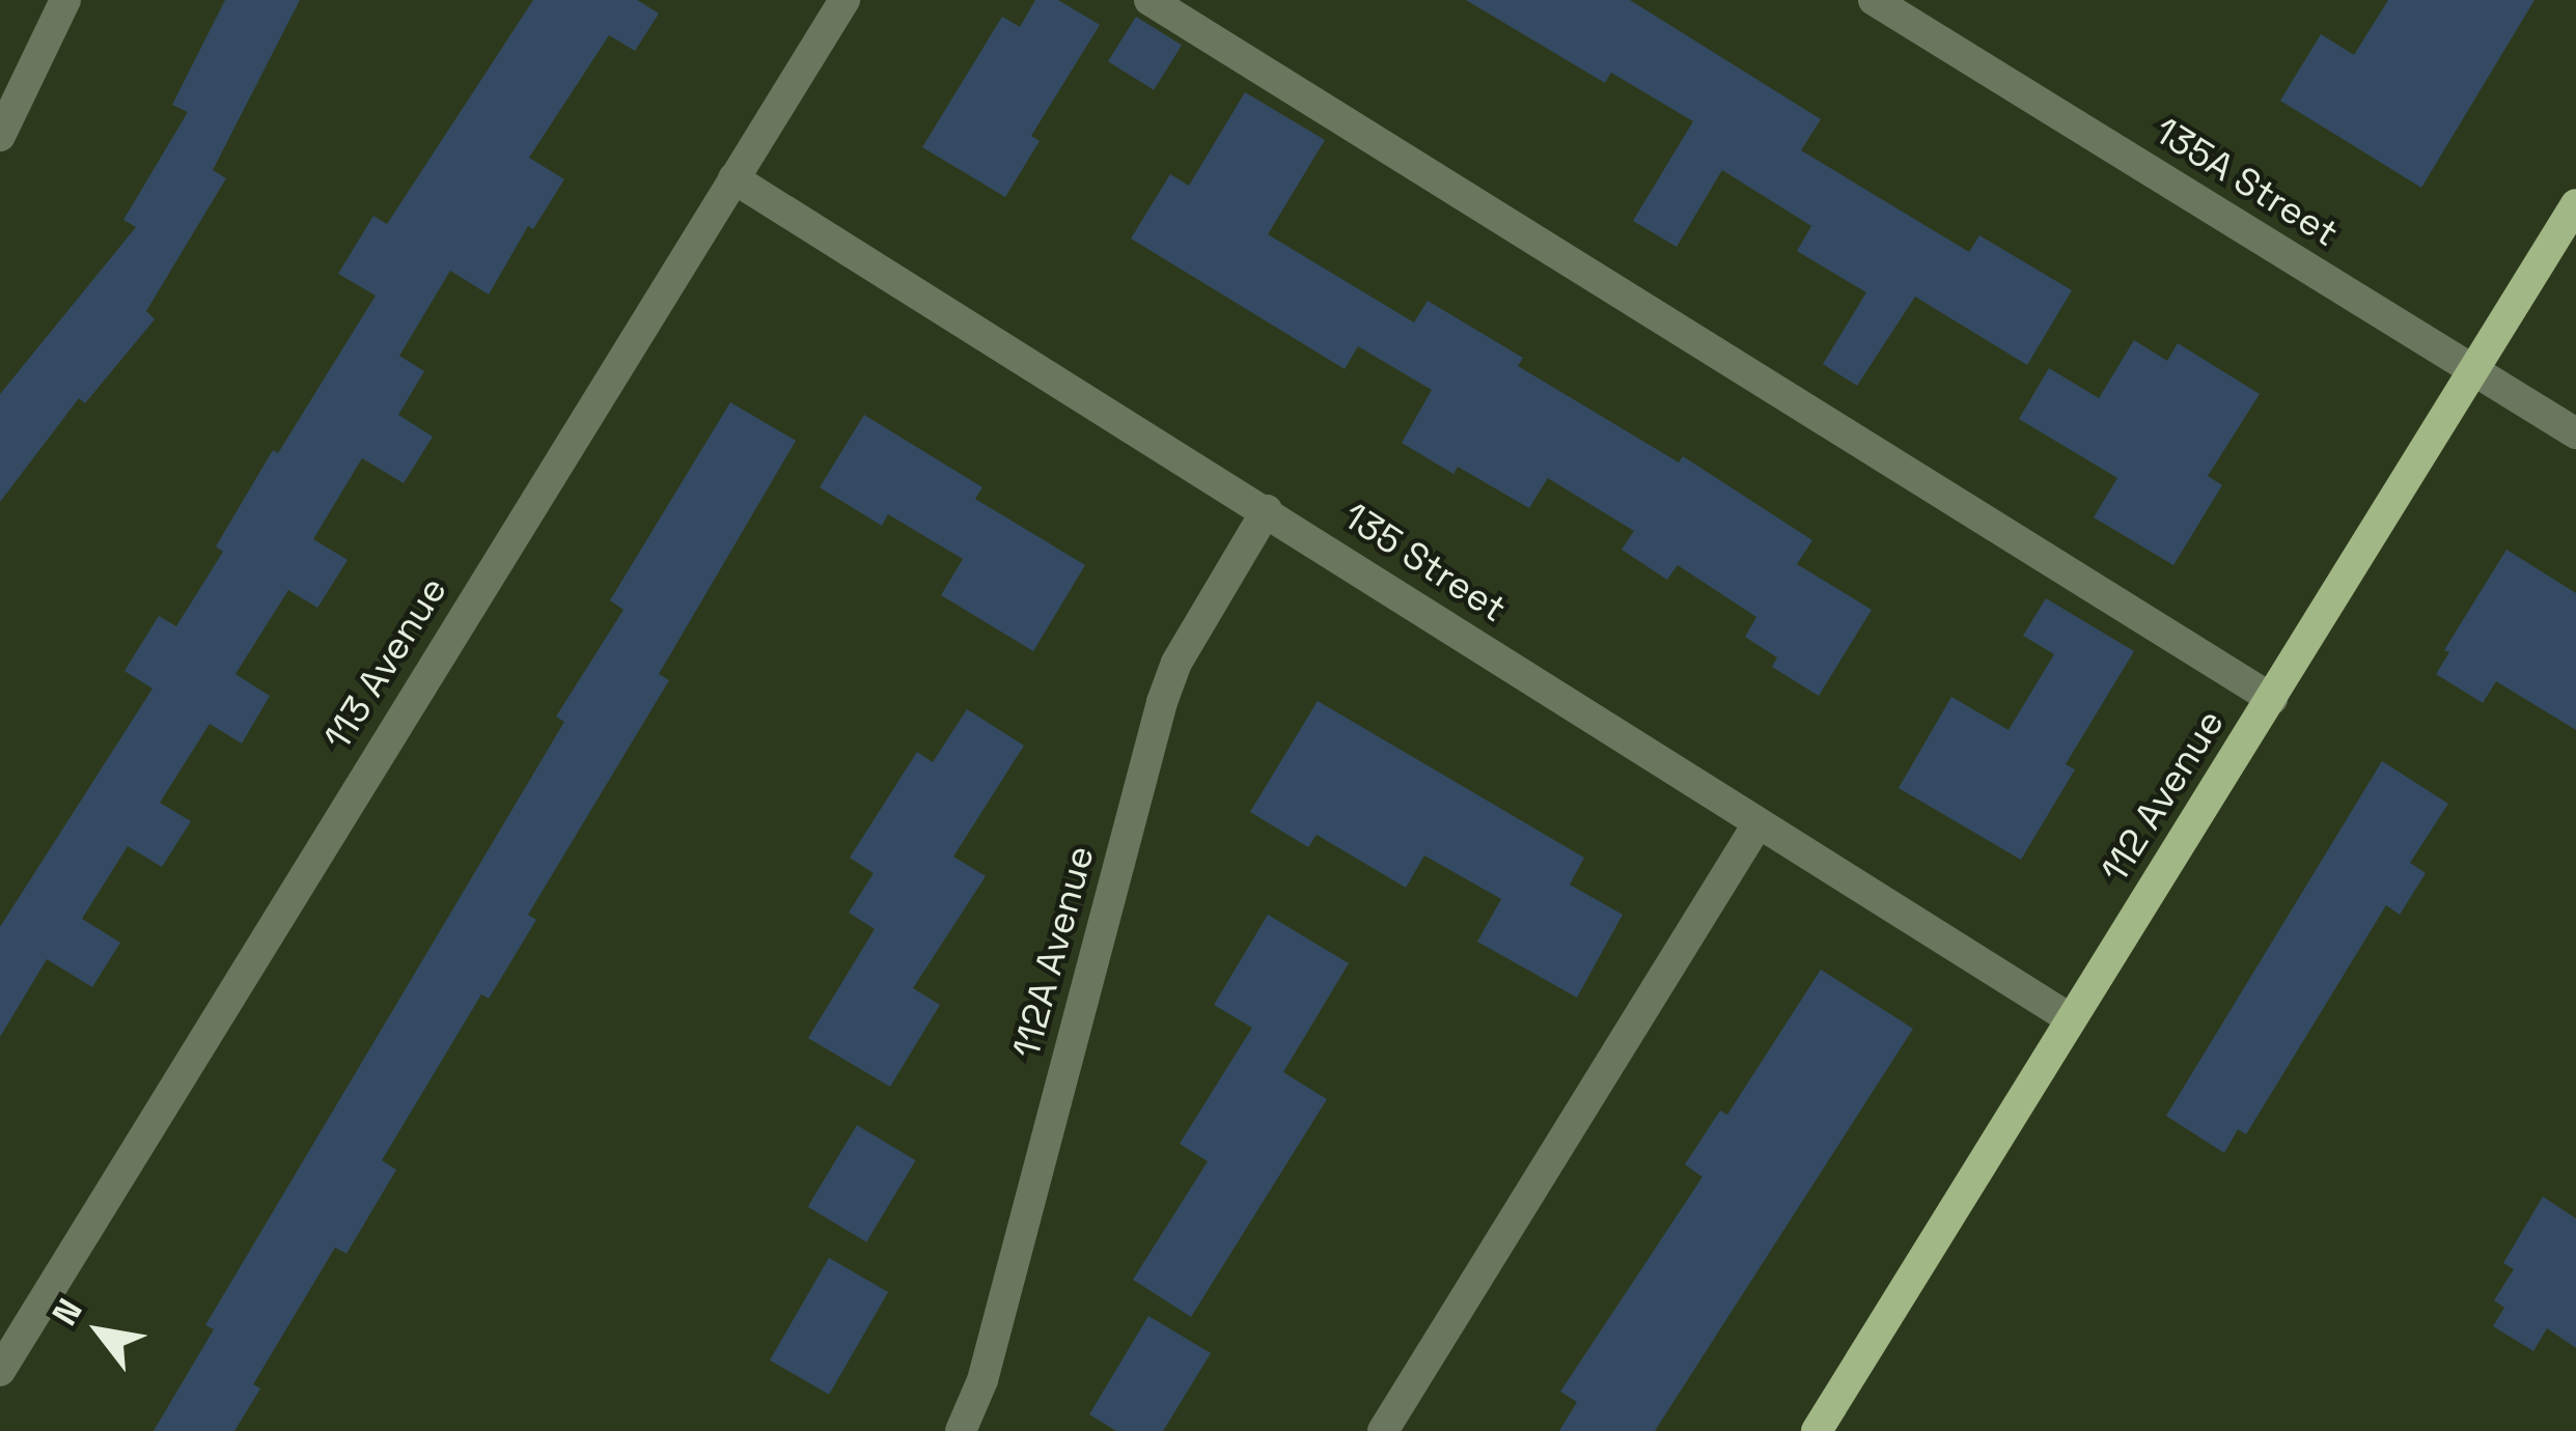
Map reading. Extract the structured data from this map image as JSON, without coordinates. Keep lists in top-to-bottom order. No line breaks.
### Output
{"streets":{"main road":["112 Avenue"],"street":["135A Street","135 Street","113 Avenue","112A Avenue"]},"crossings":[["135A Street","112 Avenue"],["135 Street","113 Avenue"],["135 Street","112 Avenue"],["135 Street","112A Avenue"]],"north":"top left"}
